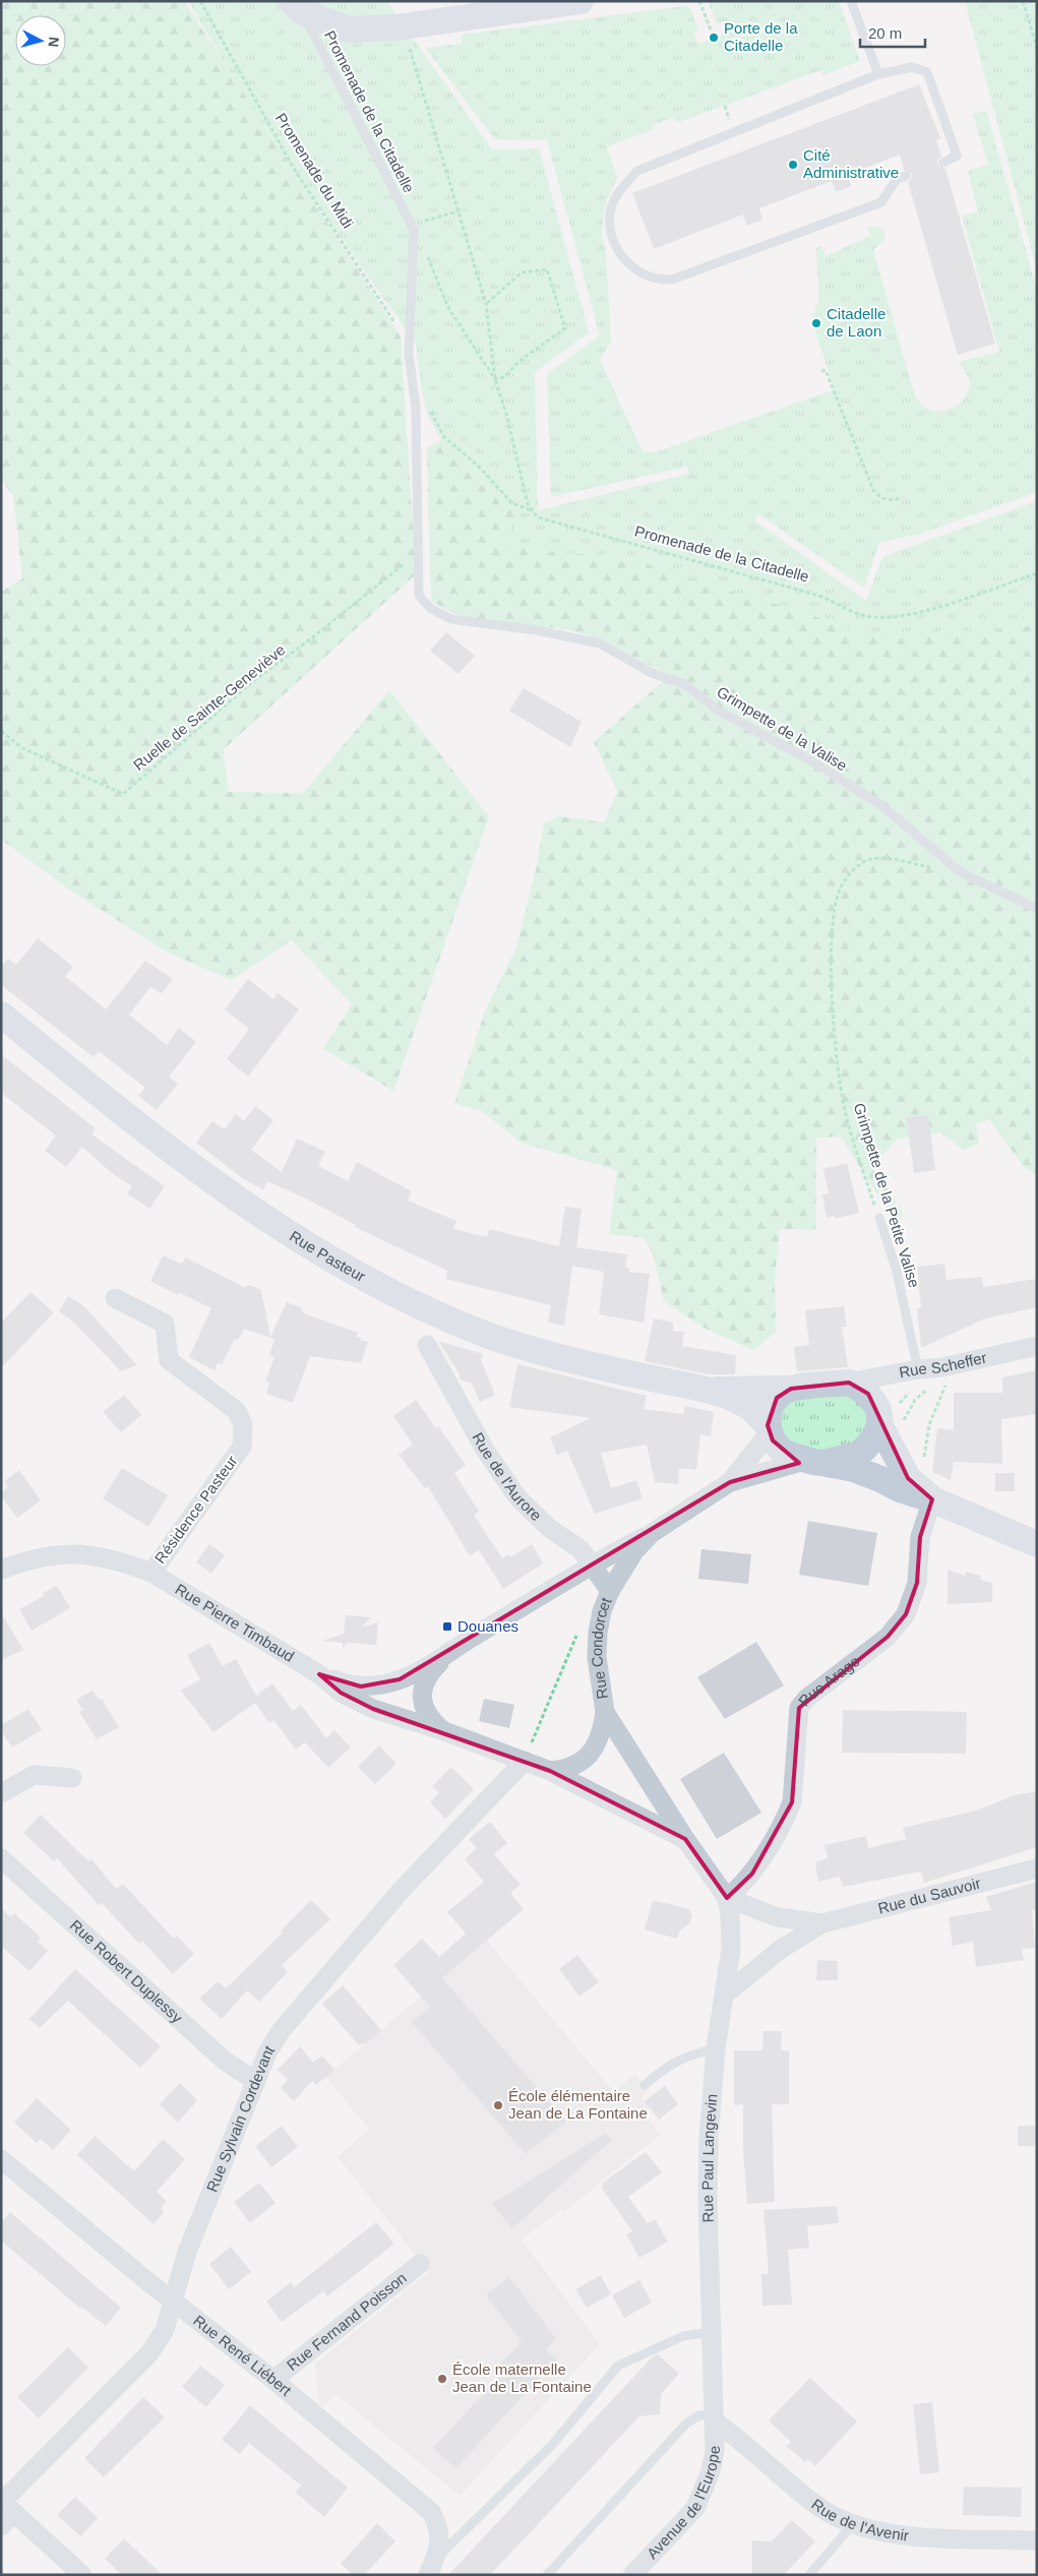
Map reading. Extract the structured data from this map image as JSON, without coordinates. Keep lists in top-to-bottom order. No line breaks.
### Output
{"streets":{"main road":["Rue Pasteur"],"street":["Rue Scheffer","Rue de l'Aurore","Résidence Pasteur","Rue Pierre Timbaud","Rue Condorcet","Rue Arago","Rue du Sauvoir","Rue Robert Duplessy","Rue Sylvain Cordevant","Rue Paul Langevin","Rue Fernand Poisson","Rue René Liébert","Avenue de l'Europe","Rue de l'Avenir"],"lane":["Promenade de la Citadelle","Grimpette de la Valise","Grimpette de la Petite Valise"],"path":["Promenade du Midi","Ruelle de Sainte-Geneviève"]},"crossings":[["Ruelle de Sainte-Geneviève","Grimpette de la Valise"],["Grimpette de la Valise","Grimpette de la Petite Valise"],["Grimpette de la Petite Valise","Rue Scheffer"],["Rue Pasteur","Rue Scheffer"],["Rue Pasteur","Rue Condorcet"],["Rue Scheffer","Rue Condorcet"],["Rue de l'Aurore","Rue Pierre Timbaud"],["Rue de l'Aurore","Rue Condorcet"],["Résidence Pasteur","Rue Pierre Timbaud"],["Rue Pierre Timbaud","Rue Condorcet"],["Rue Pierre Timbaud","Rue Sylvain Cordevant"],["Rue Condorcet","Rue Arago"],["Rue Condorcet","Rue du Sauvoir"],["Rue Condorcet","Rue Paul Langevin"],["Rue Arago","Rue du Sauvoir"],["Rue Arago","Rue Paul Langevin"],["Rue du Sauvoir","Rue Paul Langevin"],["Rue Robert Duplessy","Rue Sylvain Cordevant"],["Rue Sylvain Cordevant","Rue René Liébert"],["Rue Paul Langevin","Avenue de l'Europe"],["Rue Paul Langevin","Rue de l'Avenir"],["Rue Fernand Poisson","Rue René Liébert"],["Avenue de l'Europe","Rue de l'Avenir"]],"places":{"other":["Porte de la Citadelle","Cité Administrative","Citadelle de Laon","École élémentaire Jean de La Fontaine","École maternelle Jean de La Fontaine"],"transit":["Douanes"]},"scale_bar":"20 m","north":"right"}
